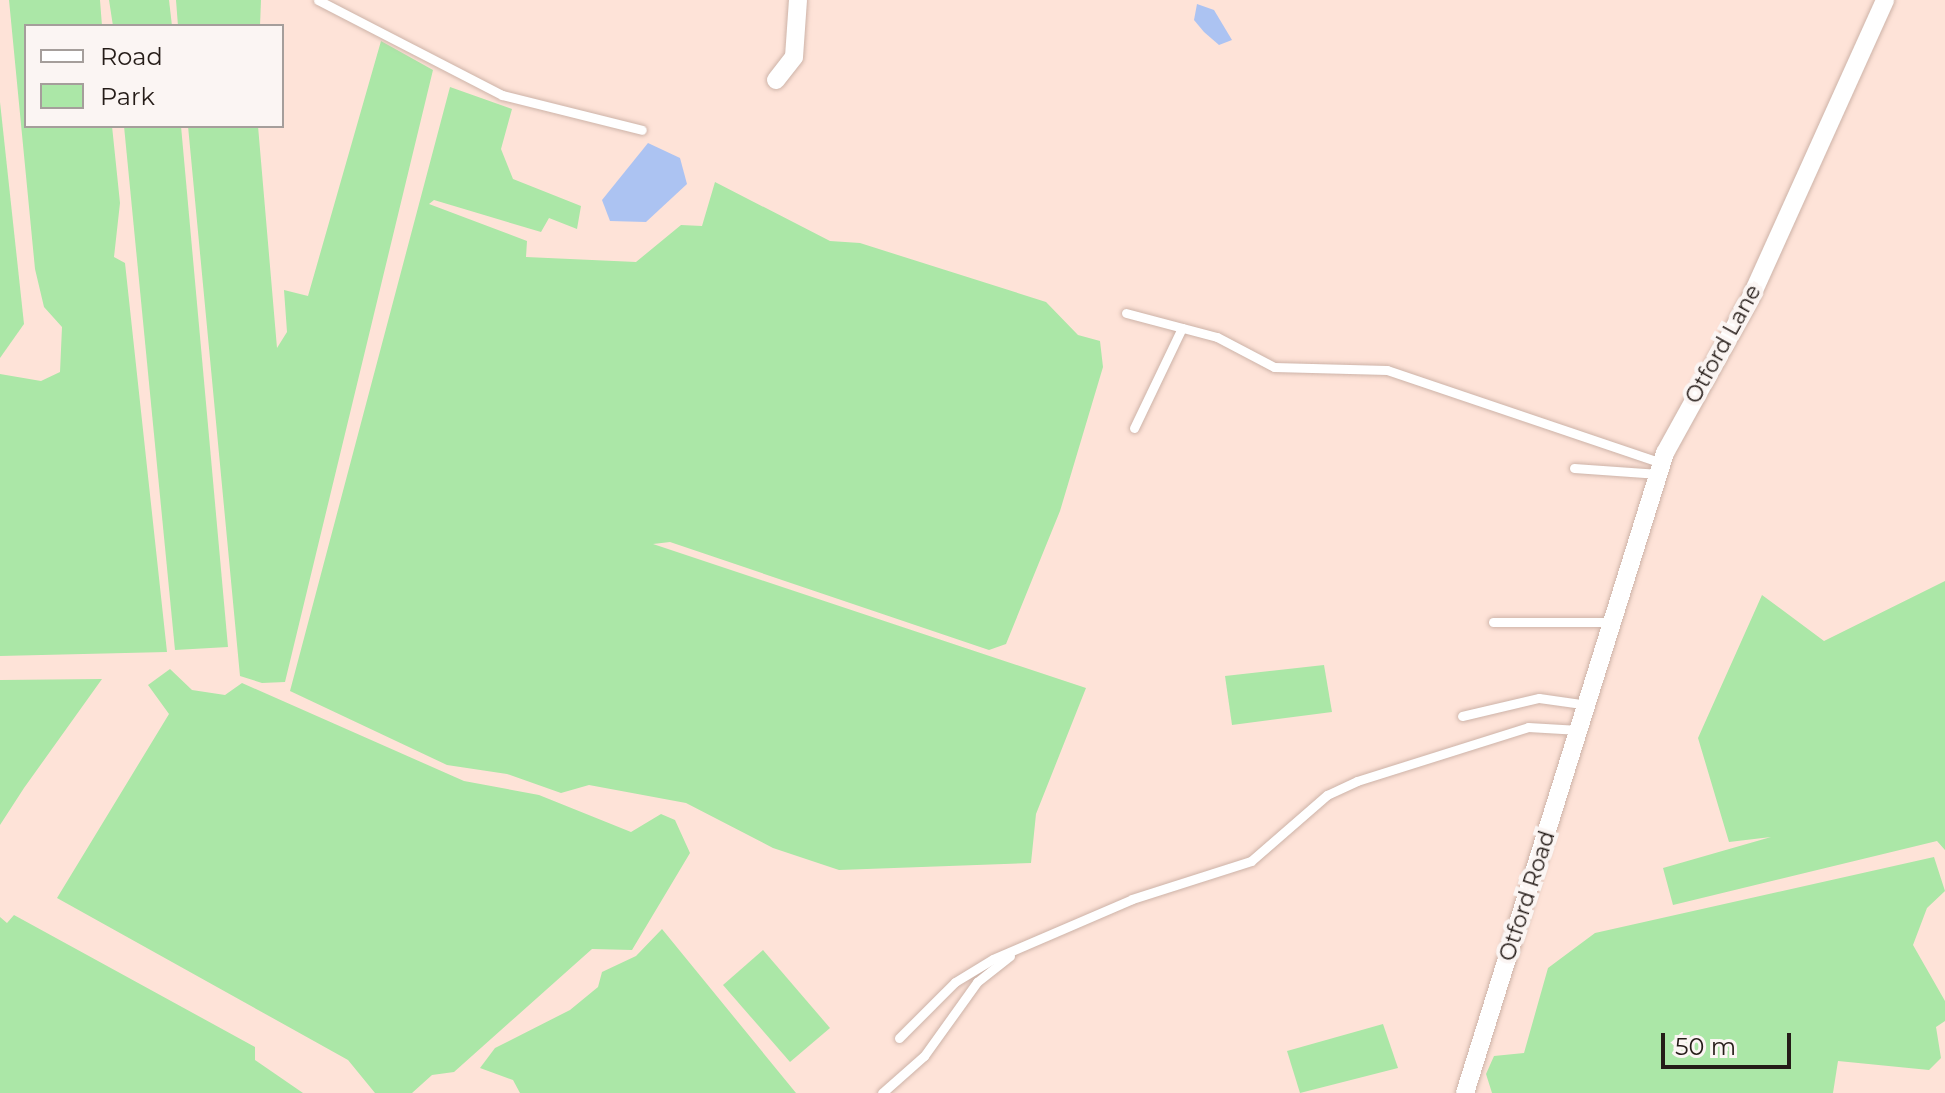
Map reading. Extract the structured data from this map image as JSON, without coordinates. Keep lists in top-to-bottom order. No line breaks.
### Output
{"streets":{"street":["Otford Lane","Otford Road"]},"crossings":[["Otford Lane","Otford Road"]],"legend":["Road","Park"],"scale_bar":"50 m"}
